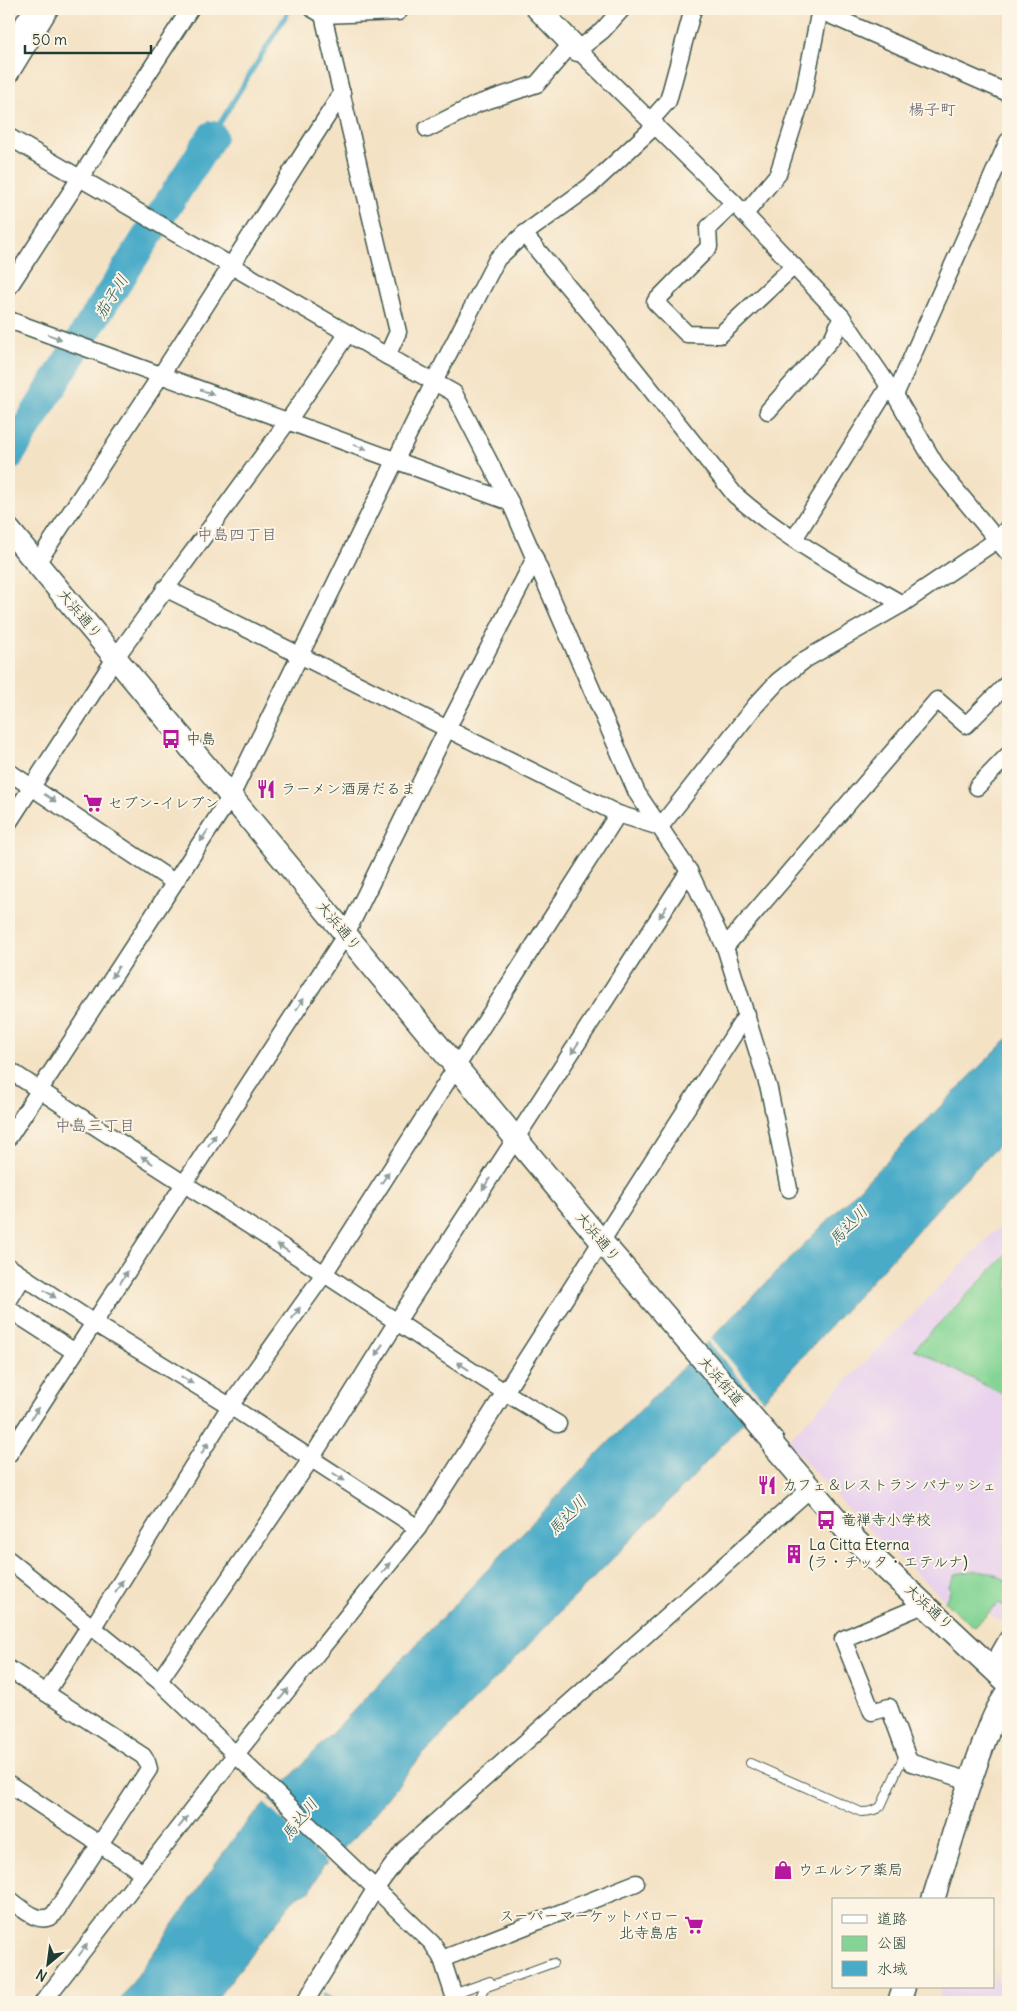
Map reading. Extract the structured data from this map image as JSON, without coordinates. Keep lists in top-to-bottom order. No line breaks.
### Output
{"streets":{"street":["大浜通り","大浜街道"]},"crossings":[["大浜通り","大浜街道"]],"districts":["楊子町","中島四丁目","中島三丁目"],"water":["茄子川","馬込川"],"places":{"bus stop":["中島","竜禅寺小学校"],"restaurant":["ラーメン酒房だるま","カフェ＆レストラン パナッシェ"],"supermarket":["セブン-イレブン","スーパーマーケットバロー 北寺島店"],"building":["La Citta Eterna (ラ・チッタ・エテルナ)"],"shop":["ウエルシア薬局"]},"legend":["道路","公園","水域"],"scale_bar":"50 m","north":"bottom left"}
